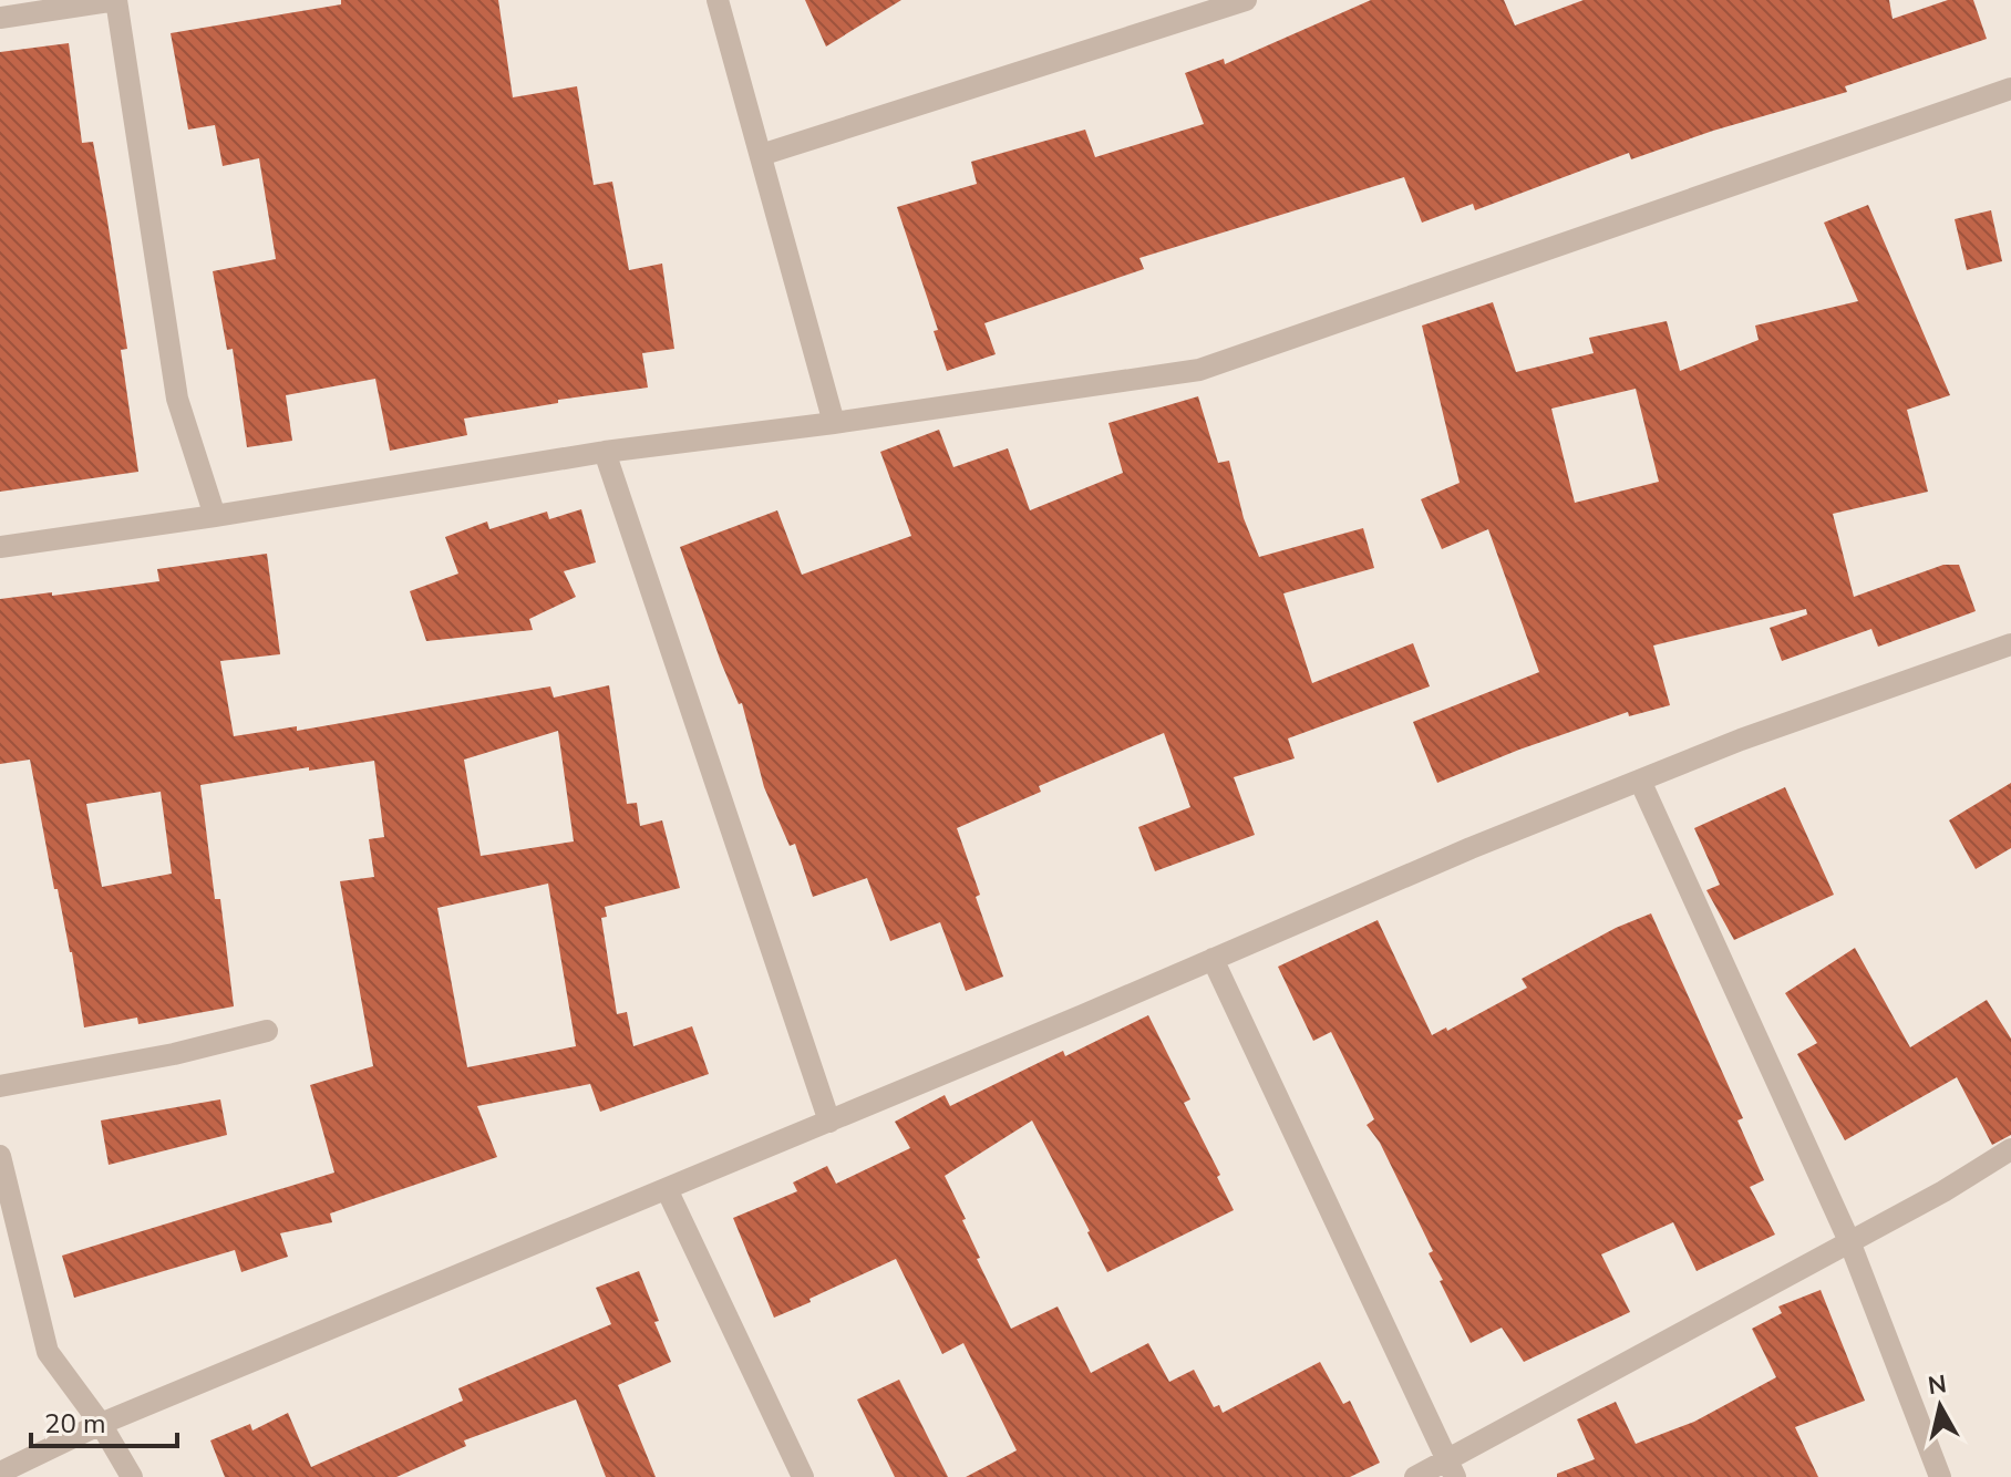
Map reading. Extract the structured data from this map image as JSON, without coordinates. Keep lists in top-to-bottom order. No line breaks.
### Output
{"scale_bar":"20 m","north":"top"}
